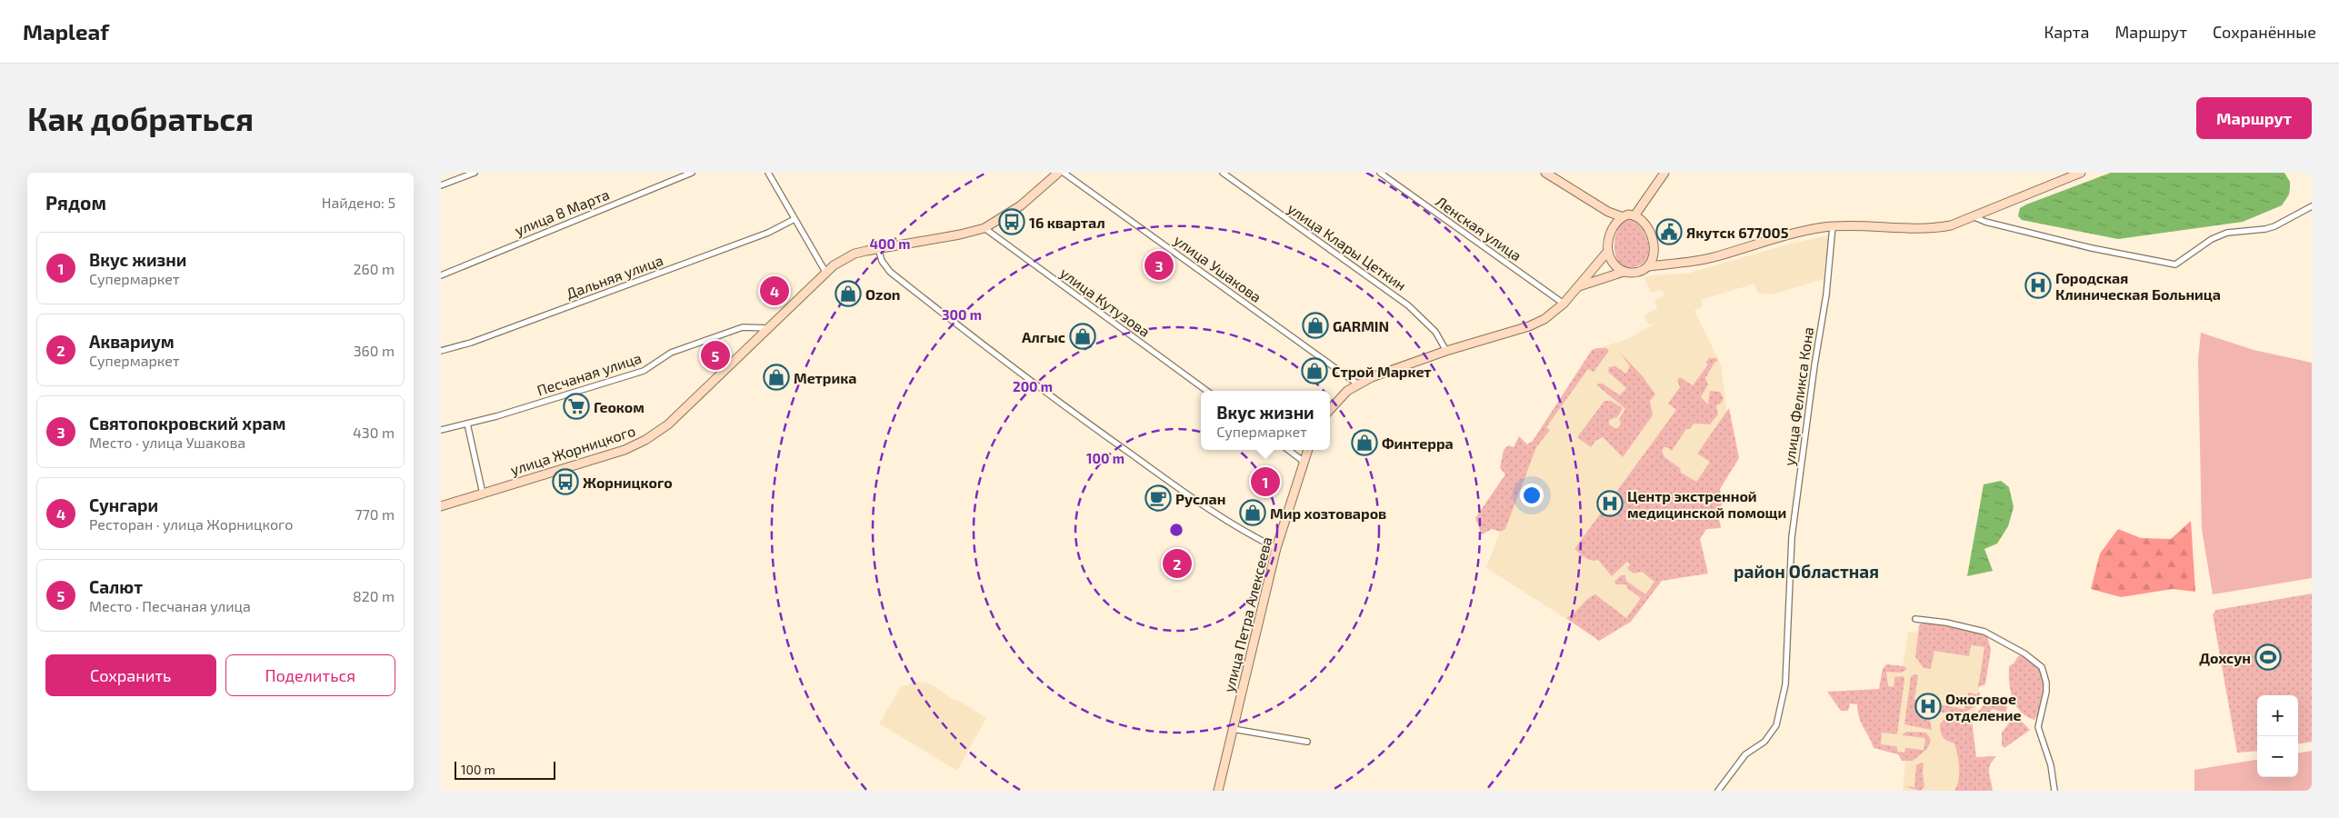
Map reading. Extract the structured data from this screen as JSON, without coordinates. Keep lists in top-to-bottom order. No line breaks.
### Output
{"streets":{"street":["улица 8 Марта","Ленская улица","улица Клары Цеткин","улица Ушакова","Дальняя улица","улица Кутузова","Песчаная улица","улица Феликса Кона","улица Жорницкого","улица Петра Алексеева"]},"crossings":[["улица Кутузова","улица Жорницкого"],["Песчаная улица","улица Жорницкого"]],"districts":["район Областная"],"places":{"bus stop":["16 квартал","Жорницкого"],"public building":["Якутск 677005"],"hospital":["Городская Клиническая Больница","Центр экстренной медицинской помощи","Ожоговое отделение"],"shop":["Ozon","GARMIN","Алгыс","Строй Маркет","Метрика","Финтерра","Мир хозтоваров"],"supermarket":["Геоком"],"cafe":["Руслан"],"sports":["Дохсун"]},"scale_bar":"100 m","page":{"header":"Mapleaf","nav":["Карта","Маршрут","Сохранённые"],"buttons":["Маршрут",["Сохранить","Поделиться"]],"title":"Как добраться","heading":["Рядом","Найдено: 5"],"list":[{"mark":"1","name":"Вкус жизни","note":"Супермаркет","value":"260 m"},{"mark":"2","name":"Аквариум","note":"Супермаркет","value":"360 m"},{"mark":"3","name":"Святопокровский храм","note":"Место · улица Ушакова","value":"430 m"},{"mark":"4","name":"Сунгари","note":"Ресторан · улица Жорницкого","value":"770 m"},{"mark":"5","name":"Салют","note":"Место · Песчаная улица","value":"820 m"}],"pins":["3","4","5","1","2"],"popup":["Вкус жизни","Супермаркет"],"map_buttons":["+","−"],"scale":"100 m"},"rings":["400 m","300 m","200 m","100 m"]}
